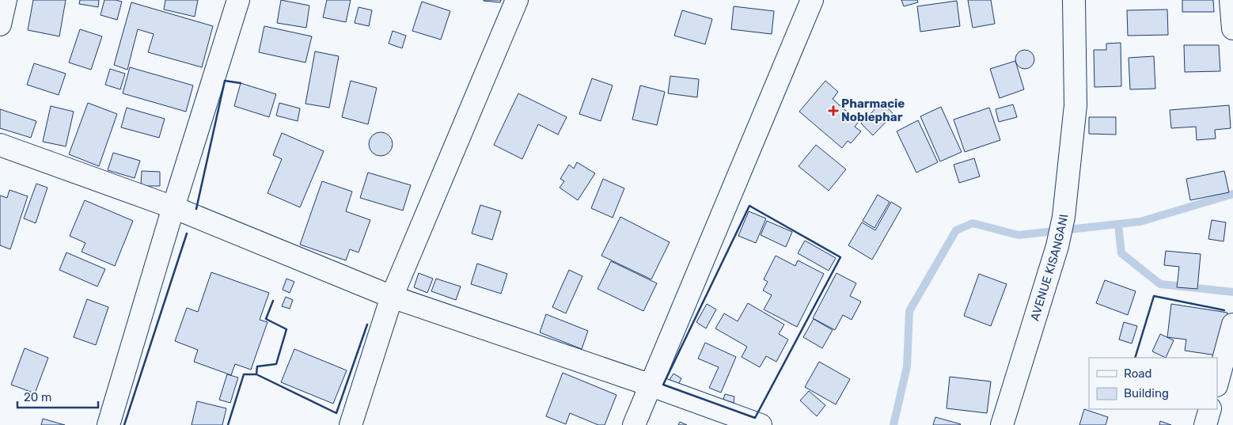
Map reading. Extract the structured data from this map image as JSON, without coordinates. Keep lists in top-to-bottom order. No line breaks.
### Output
{"streets":{"street":["AVENUE KISANGANI"]},"places":{"health":["Pharmacie Noblephar"]},"legend":["Road","Building"],"scale_bar":"20 m"}
